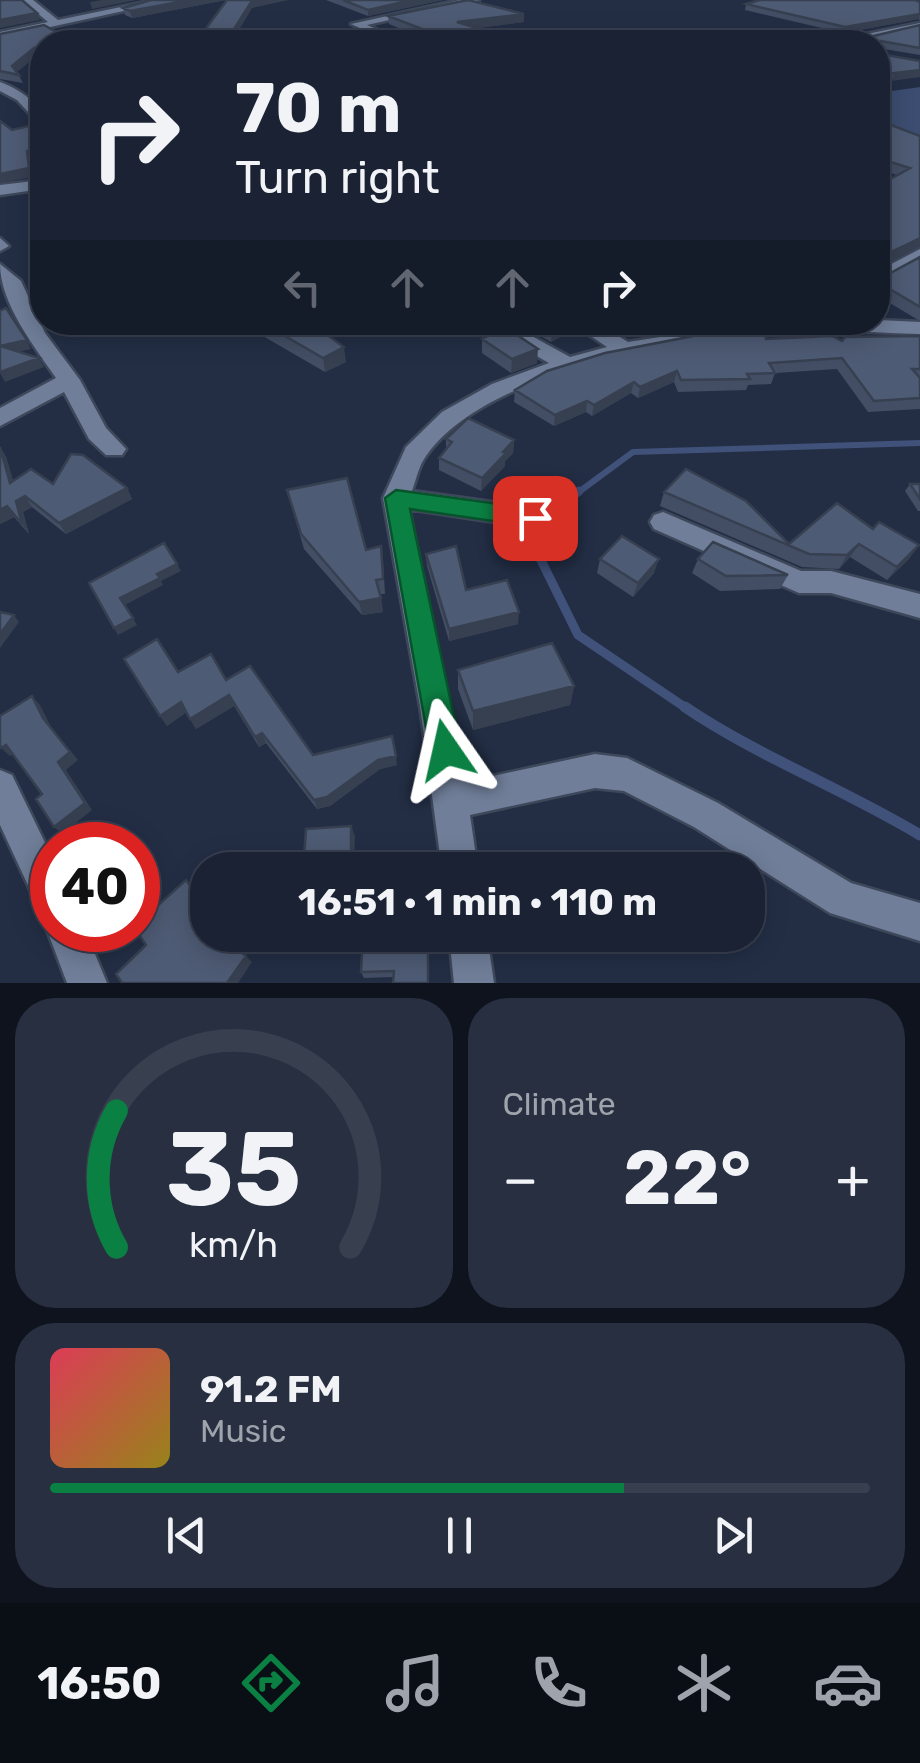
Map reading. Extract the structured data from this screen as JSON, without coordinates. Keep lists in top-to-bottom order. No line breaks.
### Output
{"page":{"turn":["70 m","Turn right"],"limit":"40","trip":"16:51 · 1 min · 110 m","tile":"Climate","heat":["−","22°","+"],"song":["91.2 FM","Music"],"tabs":"16:50","gauge":["35","km/h"]}}
